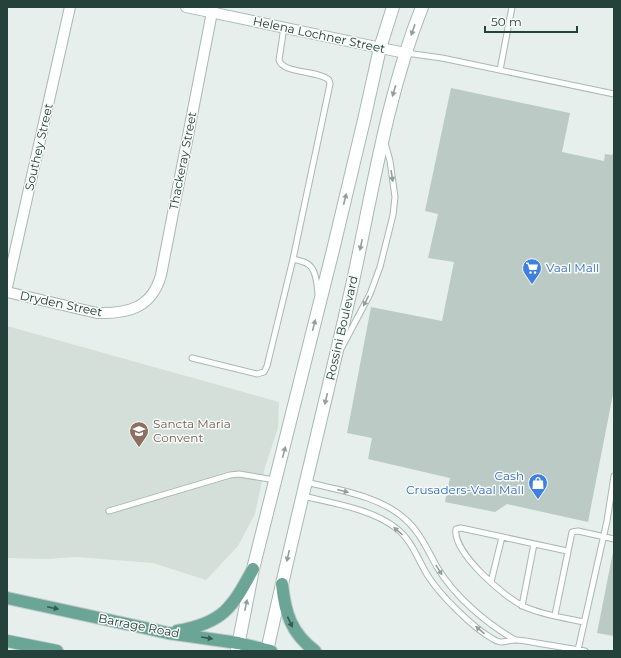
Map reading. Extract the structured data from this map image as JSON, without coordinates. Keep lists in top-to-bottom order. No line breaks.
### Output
{"streets":{"main road":["Barrage Road"],"street":["Helena Lochner Street","Southey Street","Thackeray Street","Dryden Street","Rossini Boulevard"]},"crossings":[["Helena Lochner Street","Thackeray Street"],["Helena Lochner Street","Rossini Boulevard"],["Thackeray Street","Dryden Street"],["Rossini Boulevard","Barrage Road"]],"one_way":["Barrage Road"],"places":{"supermarket":["Vaal Mall"],"school or university":["Sancta Maria Convent"],"shop":["Cash Crusaders-Vaal Mall"]},"scale_bar":"50 m"}
